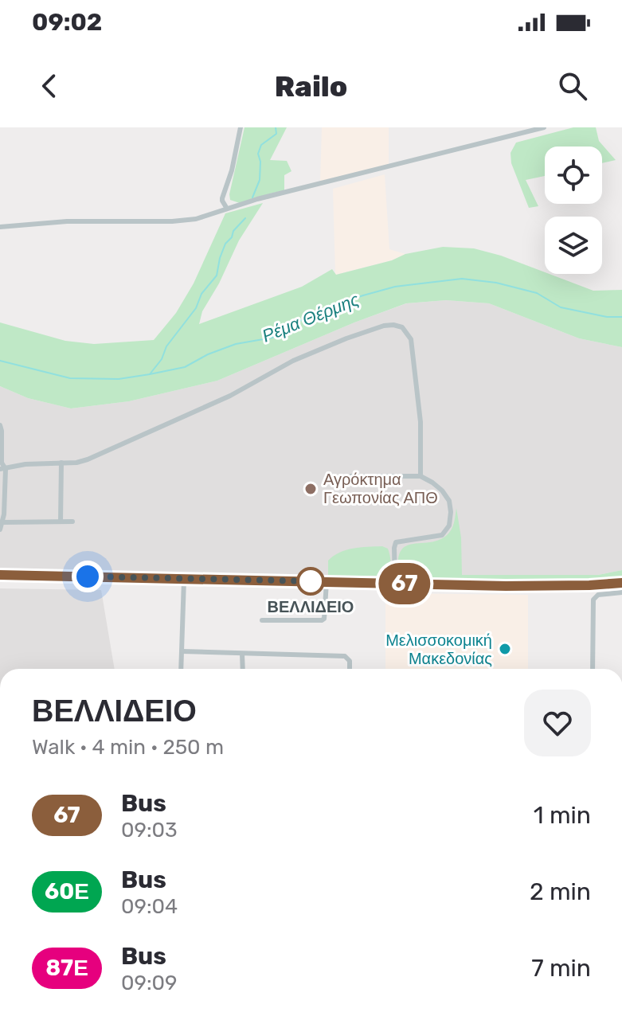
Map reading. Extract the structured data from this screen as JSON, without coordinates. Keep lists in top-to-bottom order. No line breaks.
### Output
{"water":["Ρέμα Θέρμης"],"places":["Αγρόκτημα Γεωπονίας ΑΠΘ","ΒΕΛΛΙΔΕΙΟ","Μελισσοκομική Μακεδονίας"],"lines":["bus line 67"],"page":{"status":"09:02","header":"Railo","on_map":"67","heading":["ΒΕΛΛΙΔΕΙΟ","Walk · 4 min · 250 m"],"list":[{"mark":"67","name":"Bus","note":"09:03","value":"1 min"},{"mark":"60Ε","name":"Bus","note":"09:04","value":"2 min"},{"mark":"87Ε","name":"Bus","note":"09:09","value":"7 min"}]}}
